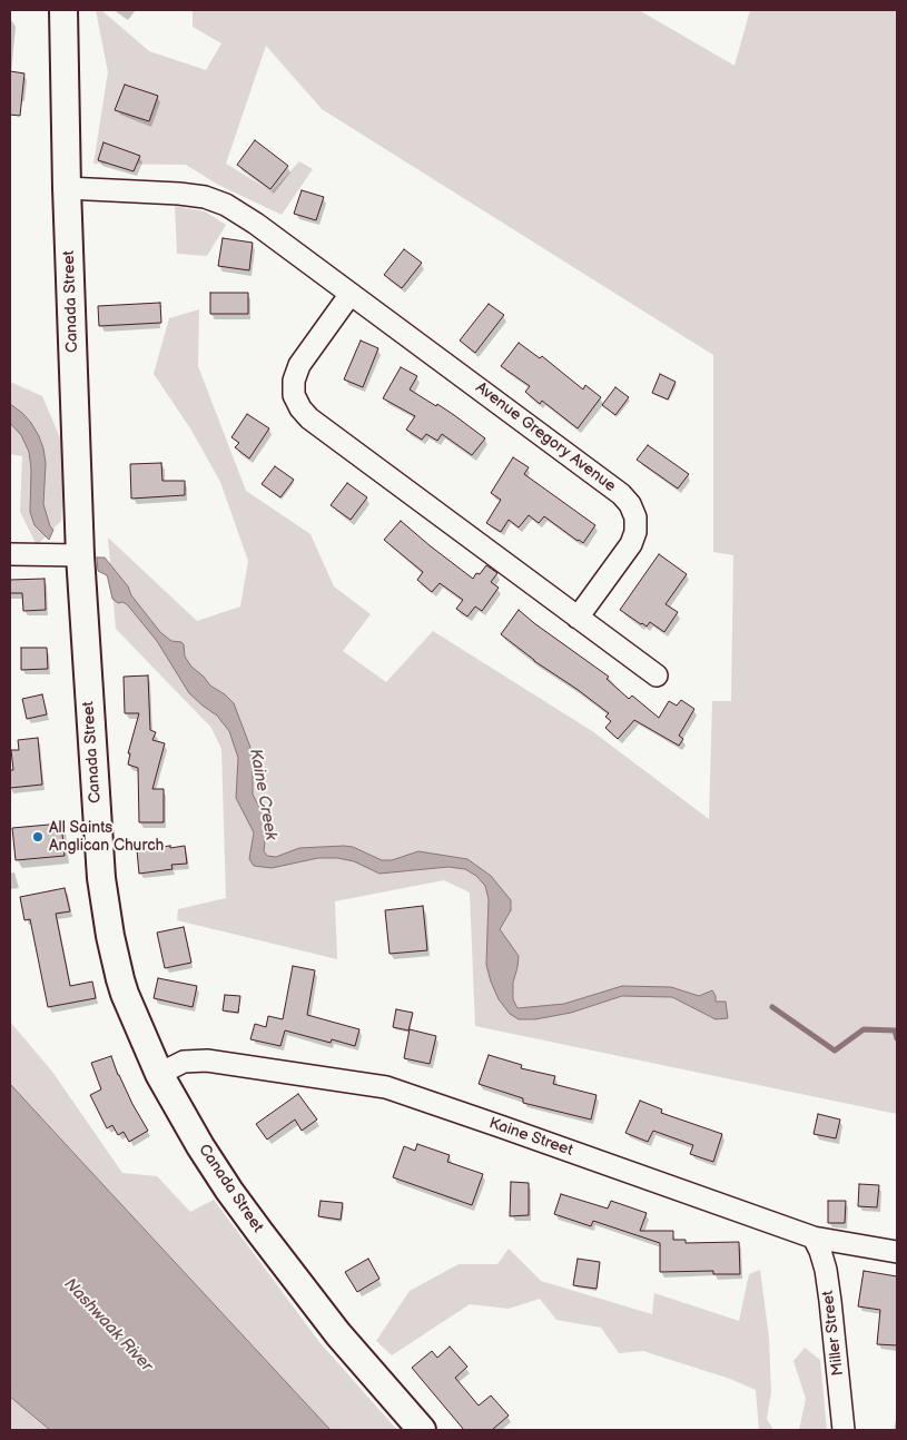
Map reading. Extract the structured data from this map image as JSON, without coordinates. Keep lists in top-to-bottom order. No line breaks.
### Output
{"streets":{"main road":["Canada Street"],"street":["Avenue Gregory Avenue","Kaine Street","Miller Street"]},"crossings":[["Canada Street","Avenue Gregory Avenue"],["Canada Street","Kaine Street"],["Kaine Street","Miller Street"]],"water":["Kaine Creek","Nashwaak River"],"places":["All Saints Anglican Church"]}
